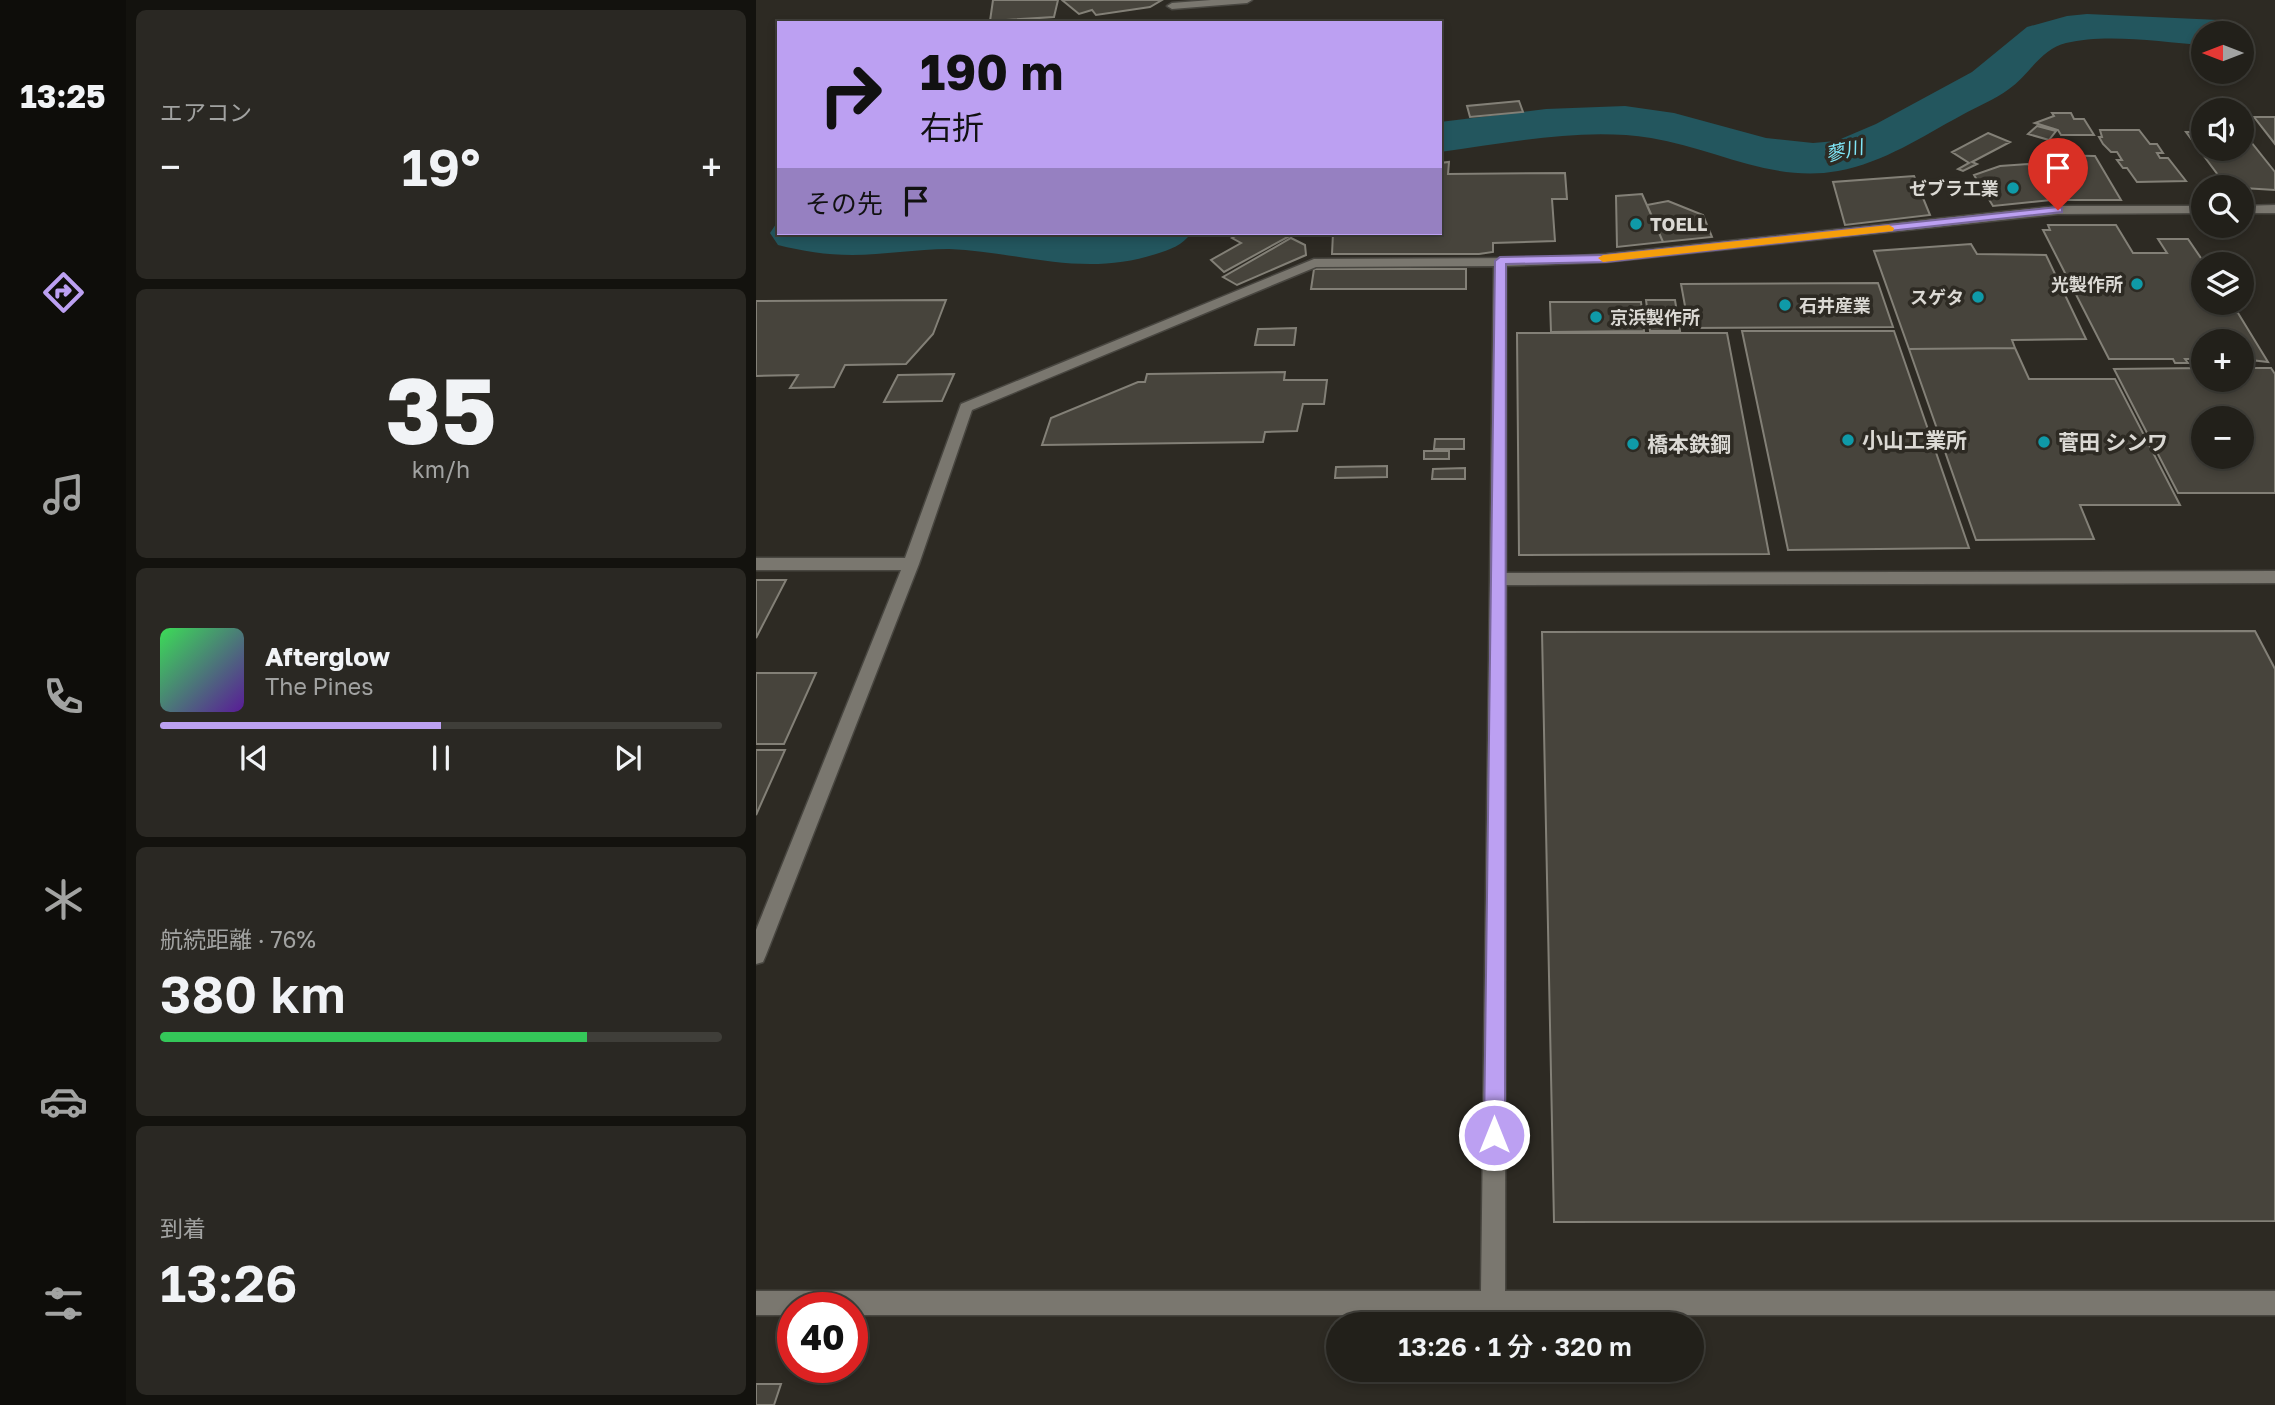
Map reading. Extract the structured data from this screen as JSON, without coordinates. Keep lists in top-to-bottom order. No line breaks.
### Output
{"water":["蓼川"],"places":["ゼブラ工業","TOELL","光製作所","スゲタ","石井産業","京浜製作所","小山工業所","菅田 シンワ","橋本鉄鋼"],"north":"left","page":{"tabs":"13:25","tile":["エアコン",["35","km/h"],["航続距離 · 76%","380 km"],["到着","13:26"]],"map_buttons":["+","−"],"turn":["190 m","右折"],"heat":["−","19°","+"],"then":"その先","song":["Afterglow","The Pines"],"limit":"40","trip":"13:26 · 1 分 · 320 m"}}
